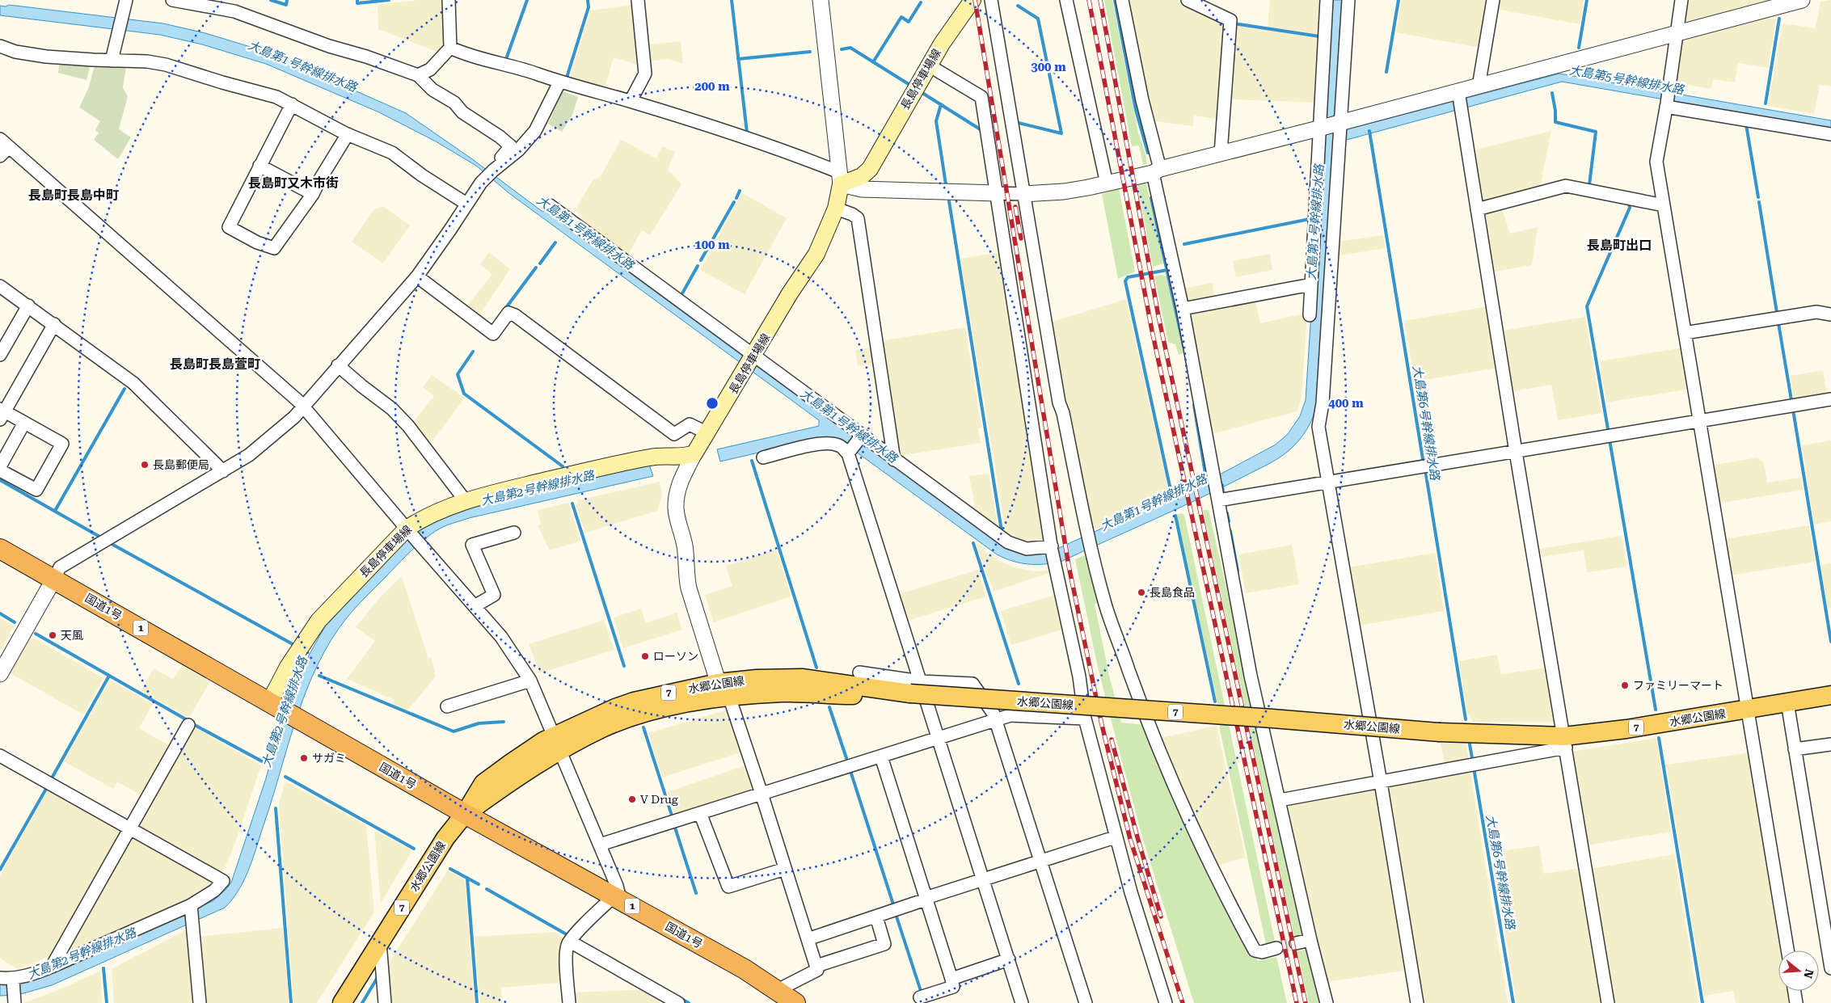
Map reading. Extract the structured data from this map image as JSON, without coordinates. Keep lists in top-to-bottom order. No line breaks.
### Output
{"streets":{"highway":["国道1号","1"],"main road":["長島停車場線","水郷公園線","7"]},"crossings":[["長島停車場線","国道1号"],["国道1号","水郷公園線"]],"districts":["長島町又木市街","長島町長島中町","長島町出口","長島町長島萱町"],"water":["大島第1号幹線排水路","大島第5号幹線排水路","大島第6号幹線排水路","大島第2号幹線排水路"],"places":["長島郵便局","長島食品","天風","ローソン","ファミリーマート","サガミ","V Drug"],"north":"right","rings":["300 m","200 m","100 m","400 m"]}
